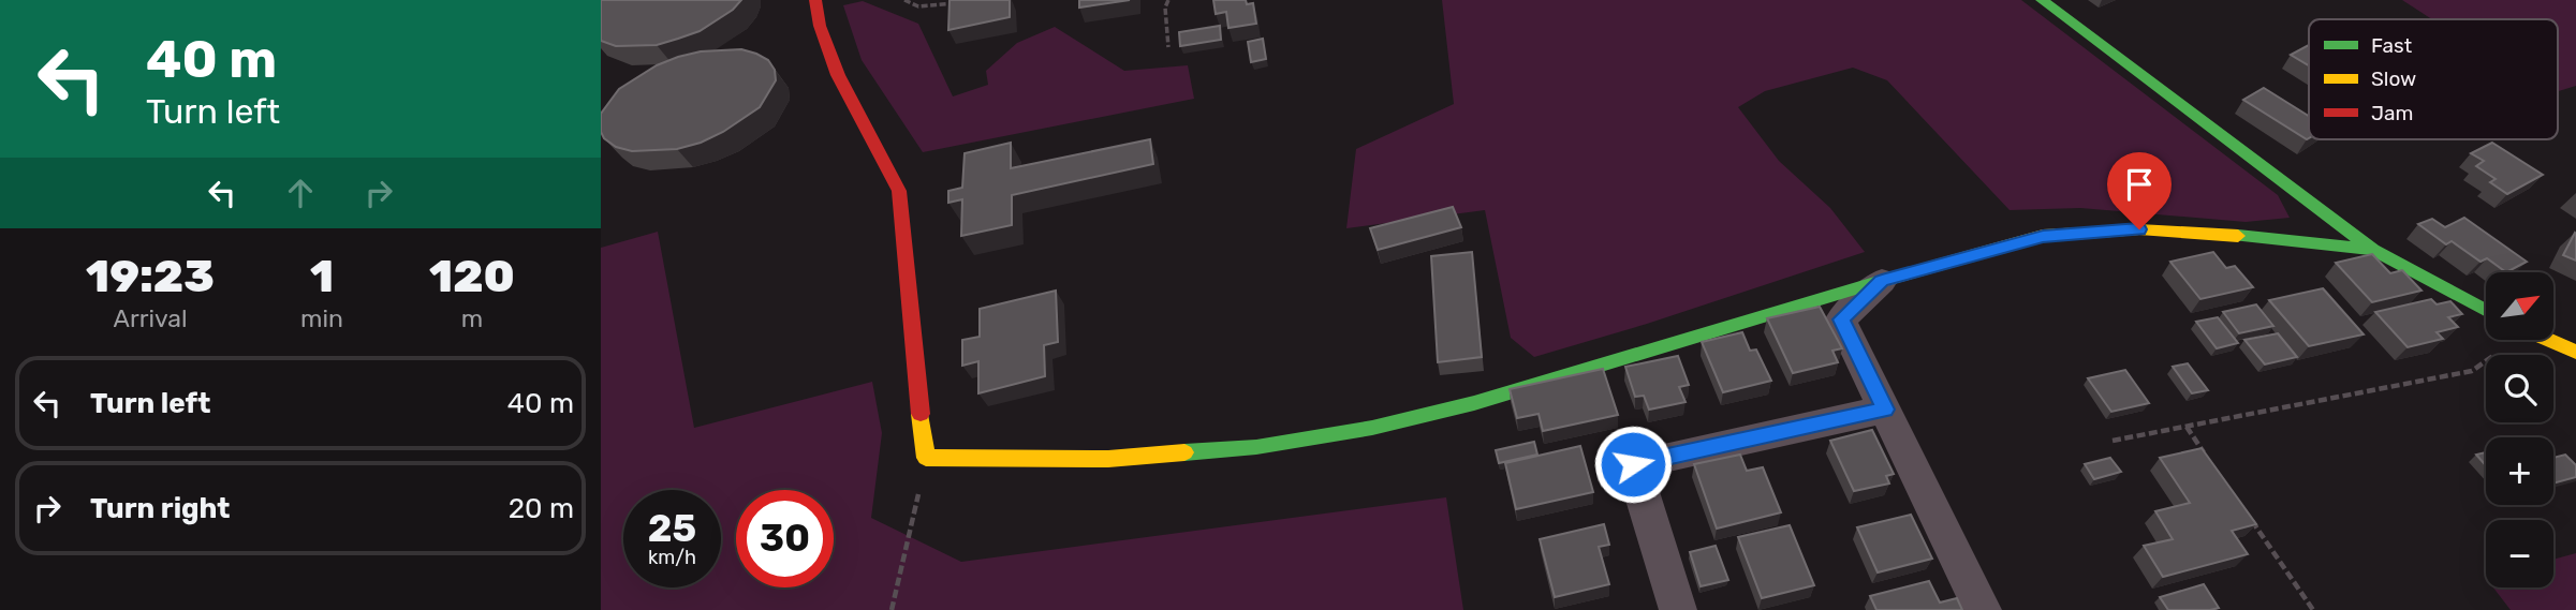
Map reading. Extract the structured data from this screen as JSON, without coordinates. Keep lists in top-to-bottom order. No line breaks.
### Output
{"legend":["Fast","Slow","Jam"],"north":"top right","page":{"turn":["40 m","Turn left"],"eta":["19:23","Arrival","1","min","120","m"],"map_buttons":["+","−"],"list":[{"name":"Turn left","value":"40 m"},{"name":"Turn right","value":"20 m"}],"speed":"25 km/h","limit":"30"}}
